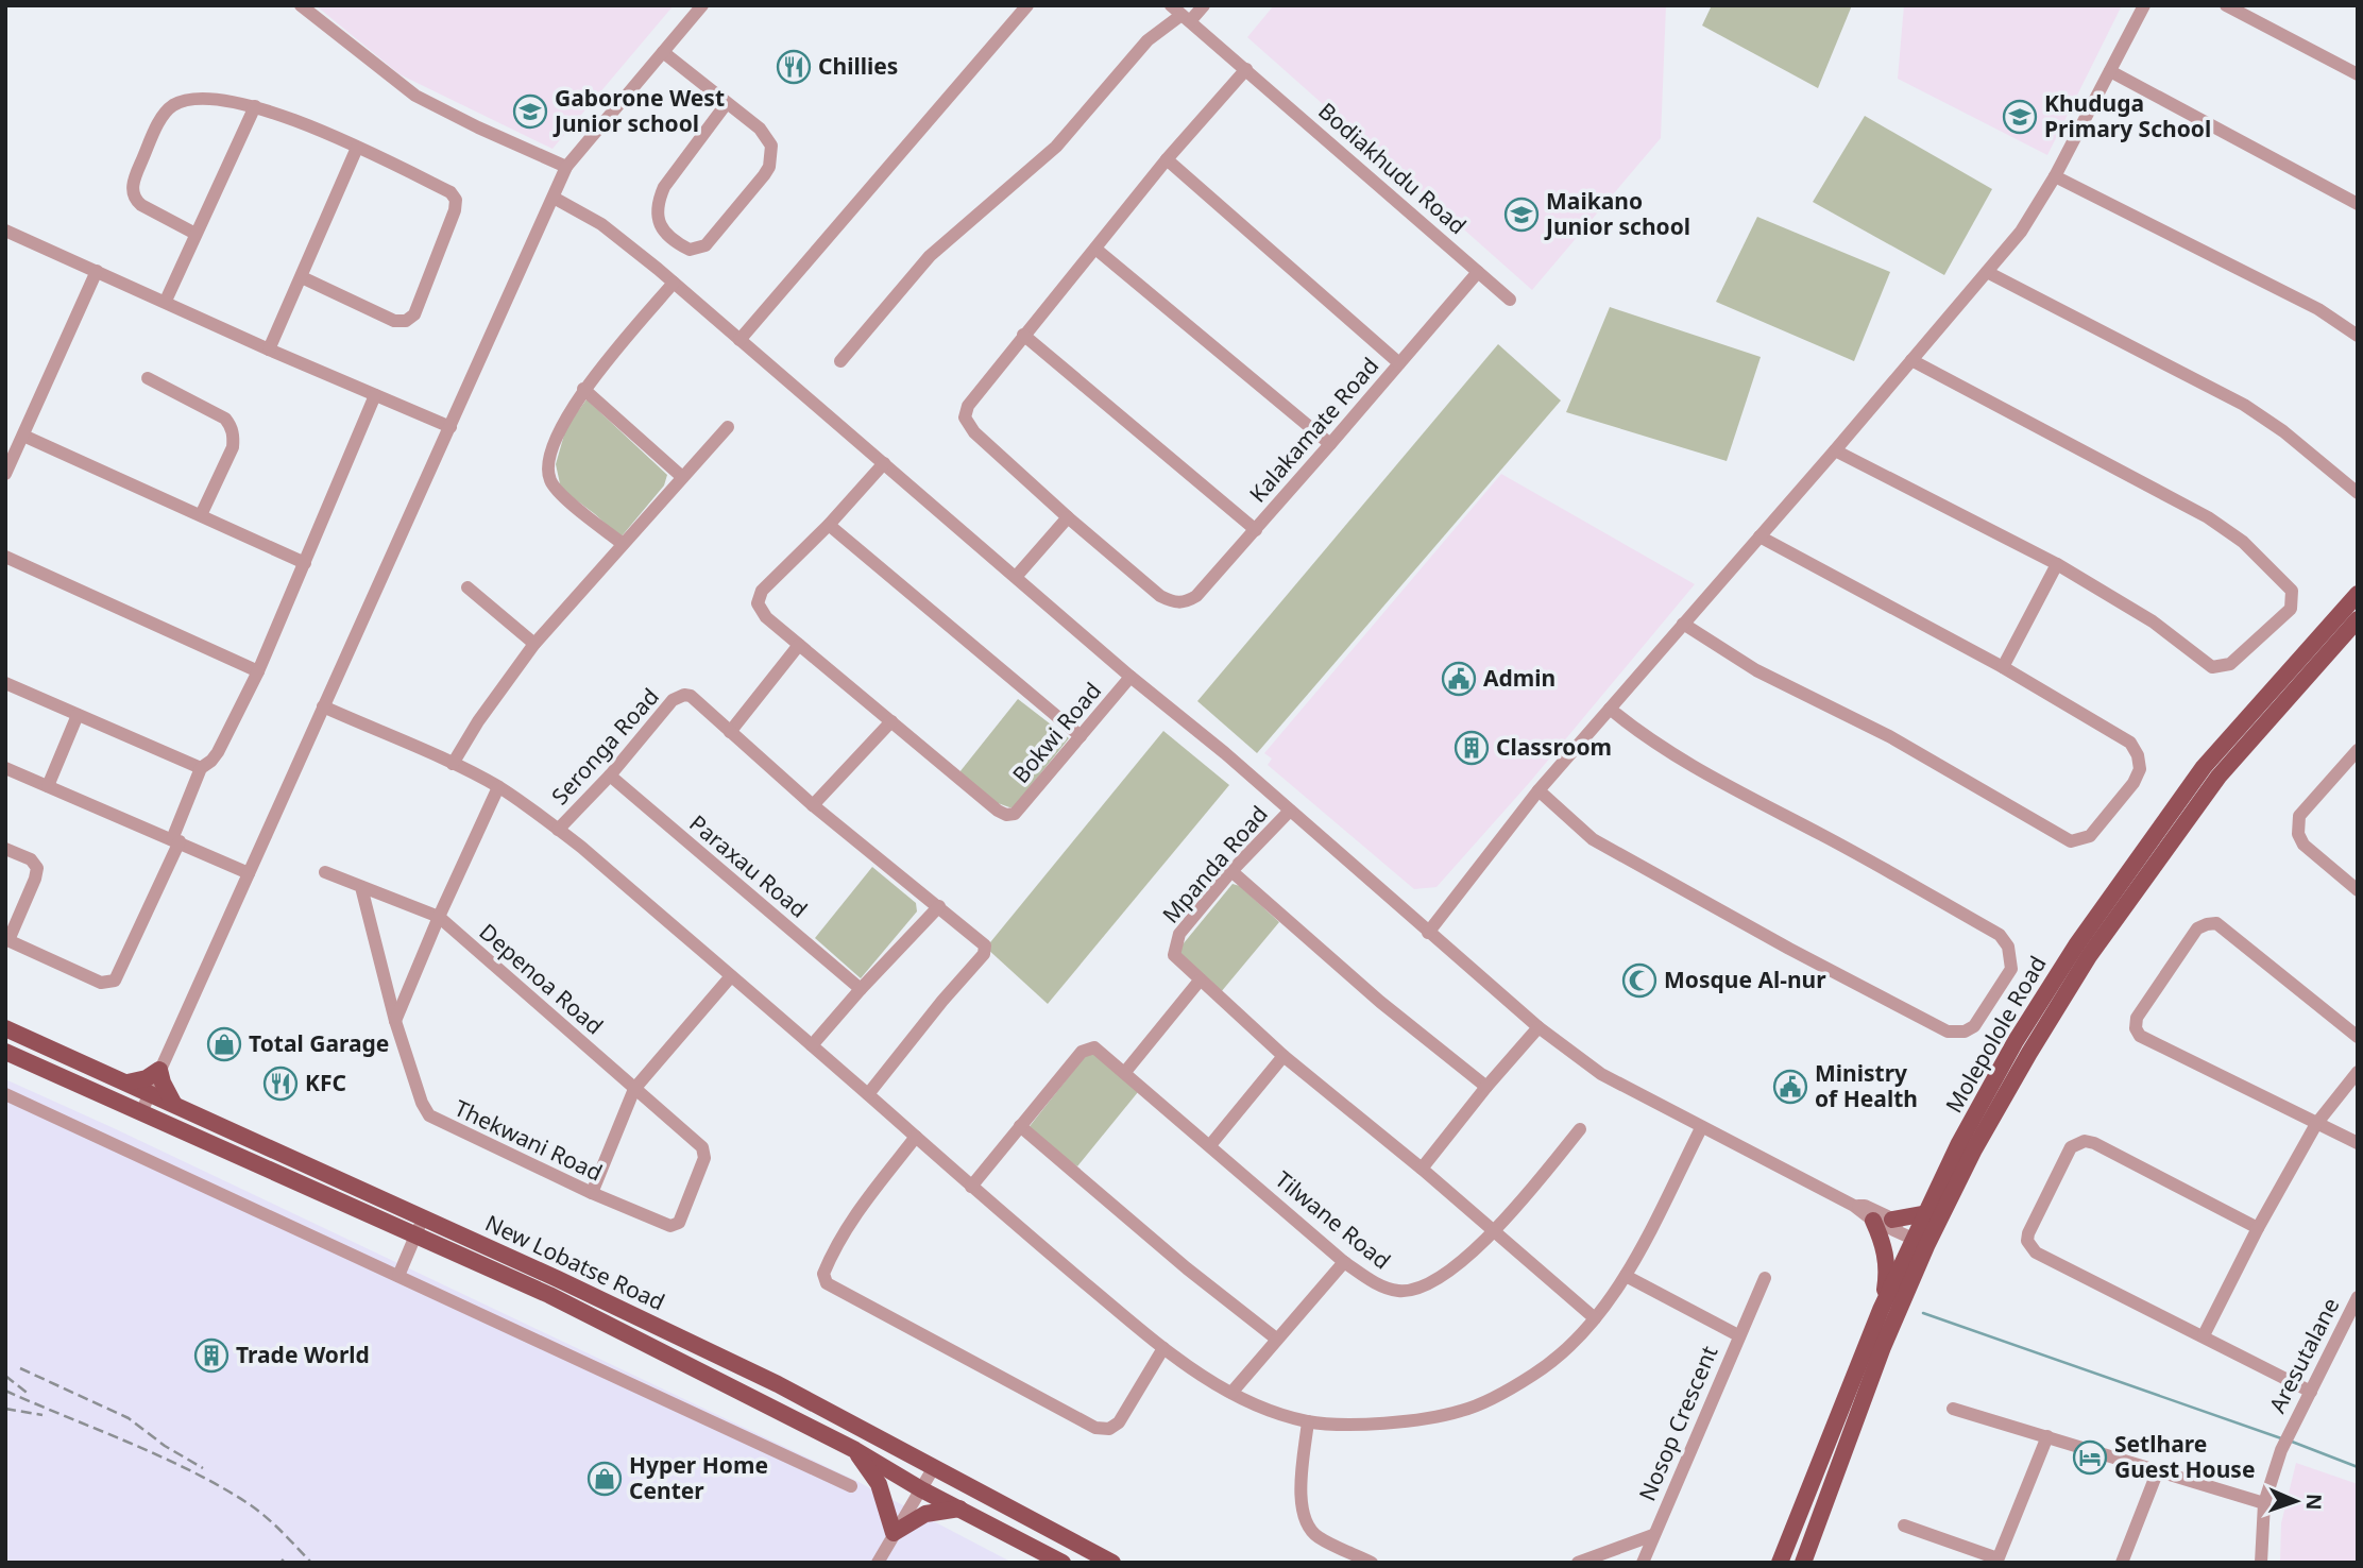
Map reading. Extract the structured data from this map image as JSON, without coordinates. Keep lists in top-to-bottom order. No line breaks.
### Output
{"streets":{"main road":["Molepolole Road","New Lobatse Road"],"street":["Bodiakhudu Road","Kalakamate Road","Bokwi Road","Seronga Road","Mpanda Road","Paraxau Road","Depenoa Road","Thekwani Road","Tilwane Road","Aresutalane","Nosop Crescent"]},"crossings":[["Bodiakhudu Road","Kalakamate Road"],["Seronga Road","Paraxau Road"],["Depenoa Road","Thekwani Road"]],"places":{"restaurant":["Chillies","KFC"],"school or university":["Gaborone West Junior school","Khuduga Primary School","Maikano Junior school"],"public building":["Admin","Ministry of Health"],"building":["Classroom","Trade World"],"mosque":["Mosque Al-nur"],"shop":["Total Garage","Hyper Home Center"],"hotel":["Setlhare Guest House"]},"north":"right"}
